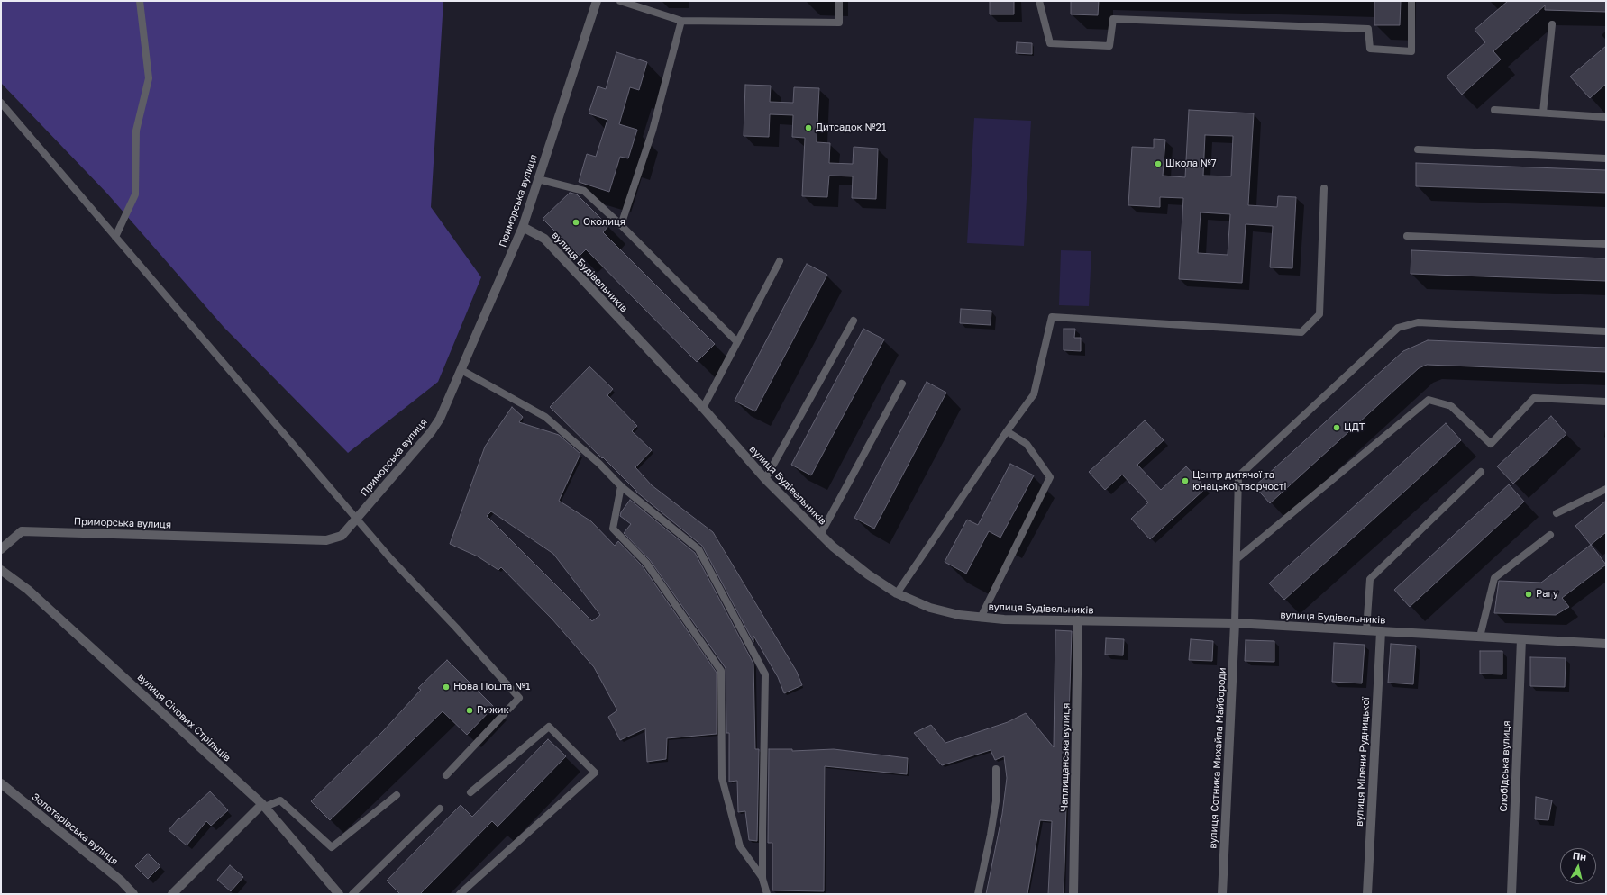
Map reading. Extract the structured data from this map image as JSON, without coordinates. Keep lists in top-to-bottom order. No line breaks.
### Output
{"streets":{"street":["Приморська вулиця","вулиця Будівельників","вулиця Січових Стрільців","Чаплищанська вулиця","вулиця Сотника Михайла Майбороди","вулиця Мілени Рудницької","Слобідська вулиця","Золотарівська вулиця"]},"crossings":[["Приморська вулиця","вулиця Будівельників"],["вулиця Будівельників","Чаплищанська вулиця"],["вулиця Будівельників","вулиця Сотника Михайла Майбороди"],["вулиця Будівельників","вулиця Мілени Рудницької"],["вулиця Будівельників","Слобідська вулиця"]],"places":["Дитсадок №21","Школа №7","Околиця","ЦДТ","Центр дитячої та юнацької творчості","Рагу","Нова Пошта №1","Рижик"],"north":"top"}
